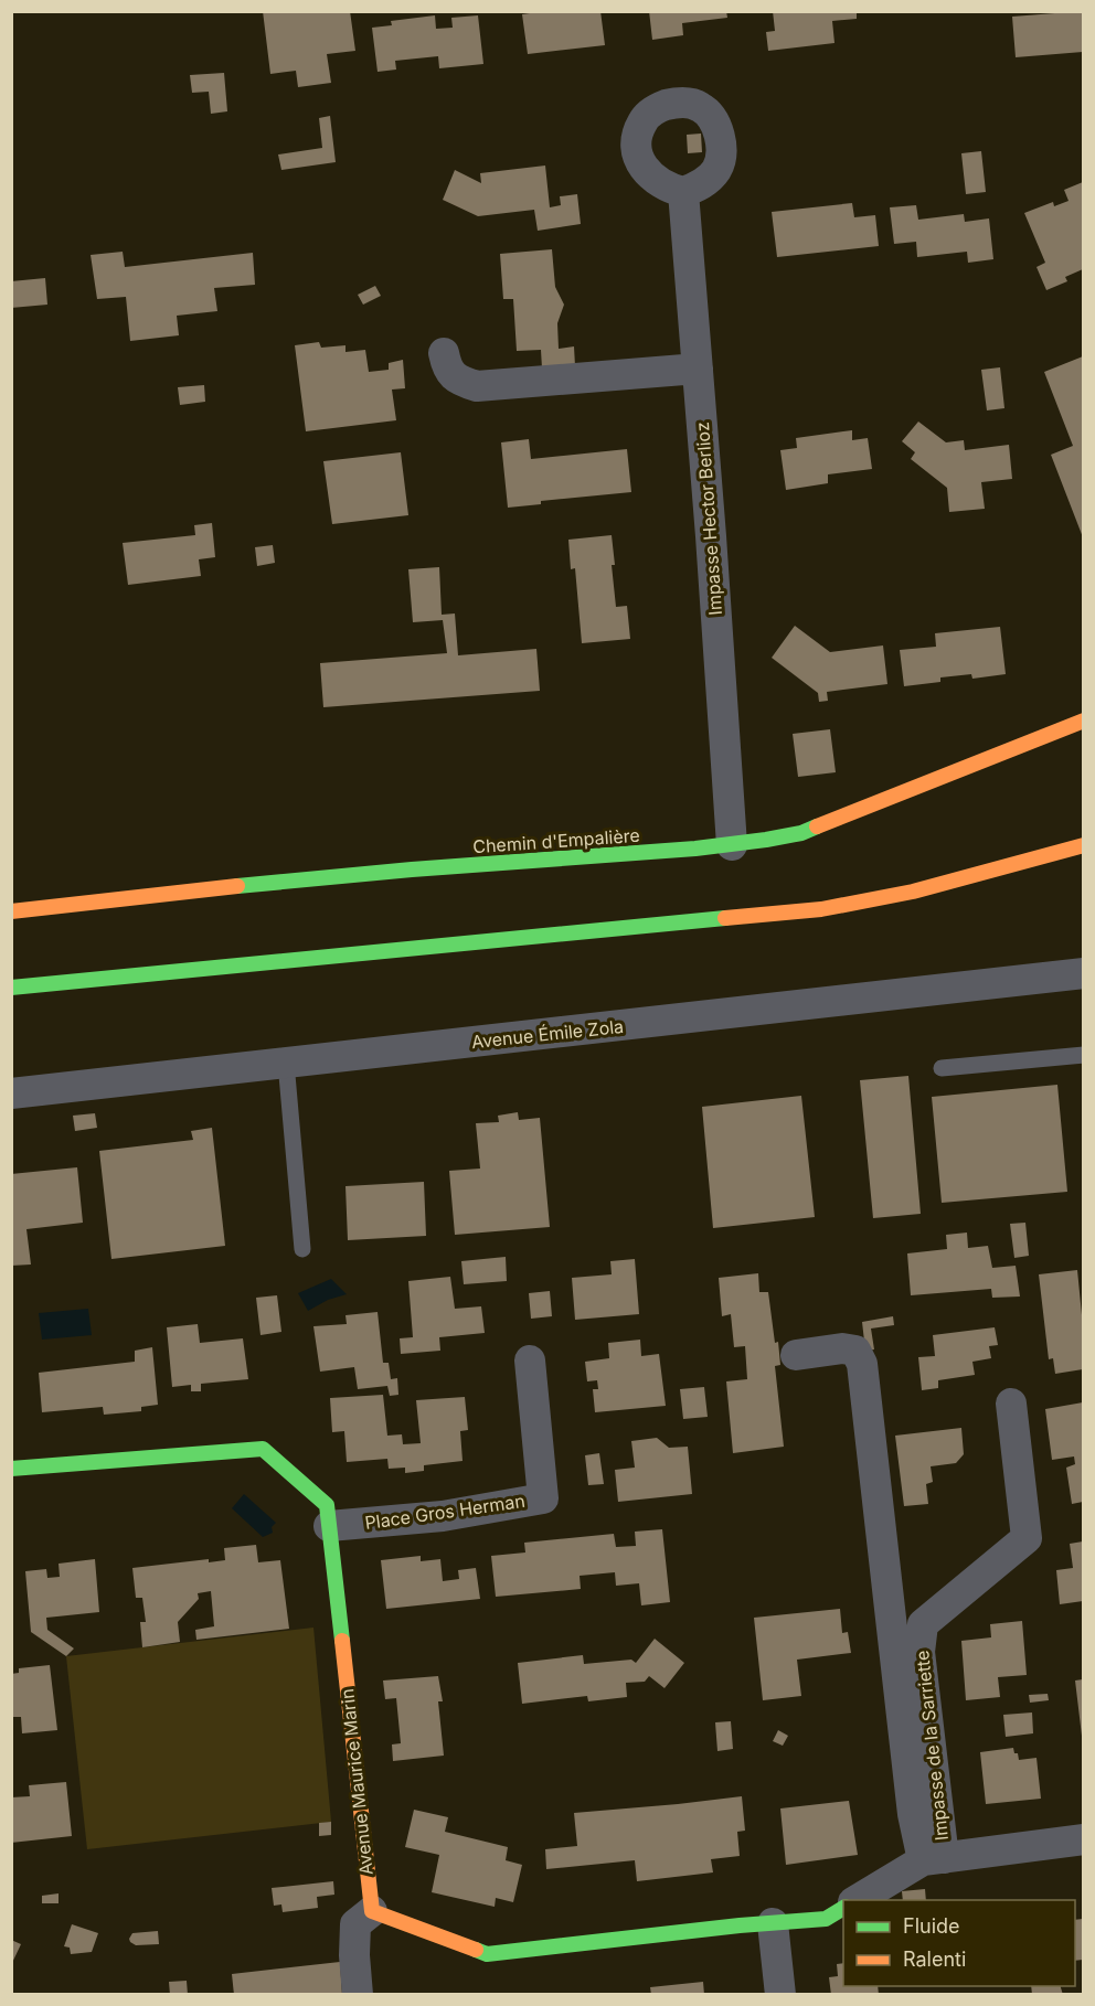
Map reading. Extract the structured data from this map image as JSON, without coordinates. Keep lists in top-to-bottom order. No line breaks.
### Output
{"streets":{"street":["Impasse Hector Berlioz","Chemin d'Empalière","Avenue Émile Zola","Place Gros Herman","Impasse de la Sarriette","Avenue Maurice Marin"]},"crossings":[["Impasse Hector Berlioz","Chemin d'Empalière"],["Place Gros Herman","Avenue Maurice Marin"]],"legend":["Fluide","Ralenti"]}
